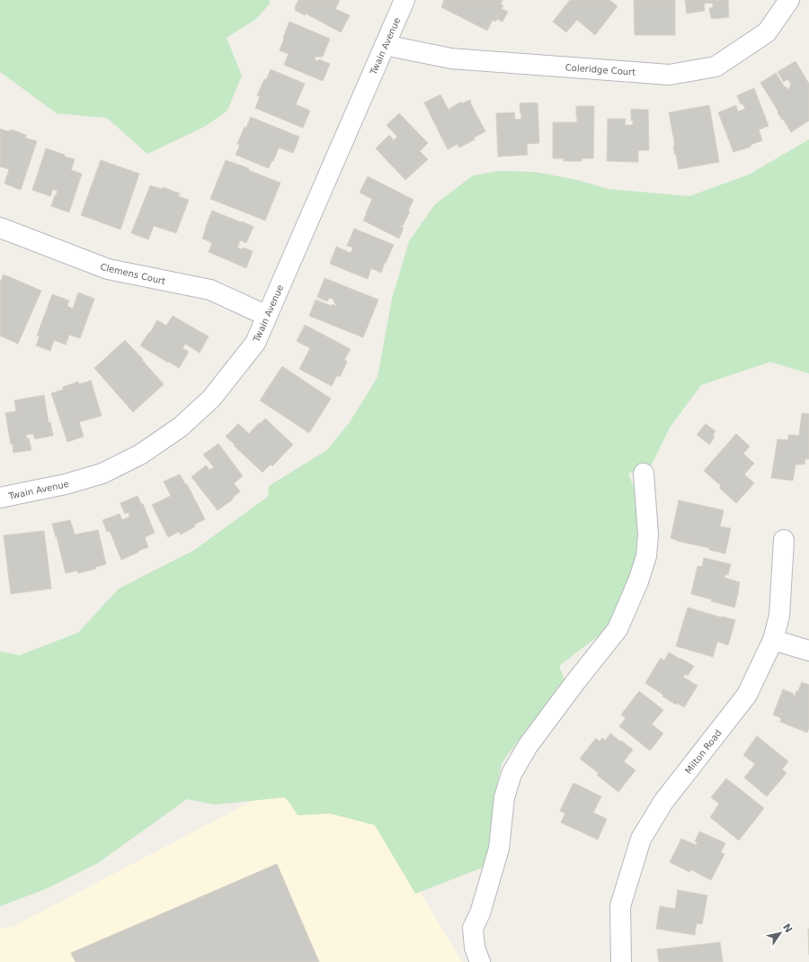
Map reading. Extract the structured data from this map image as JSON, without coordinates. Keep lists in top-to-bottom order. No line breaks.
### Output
{"streets":{"street":["Twain Avenue","Coleridge Court","Clemens Court","Milton Road"]},"crossings":[["Twain Avenue","Coleridge Court"],["Twain Avenue","Clemens Court"]],"north":"top right"}
